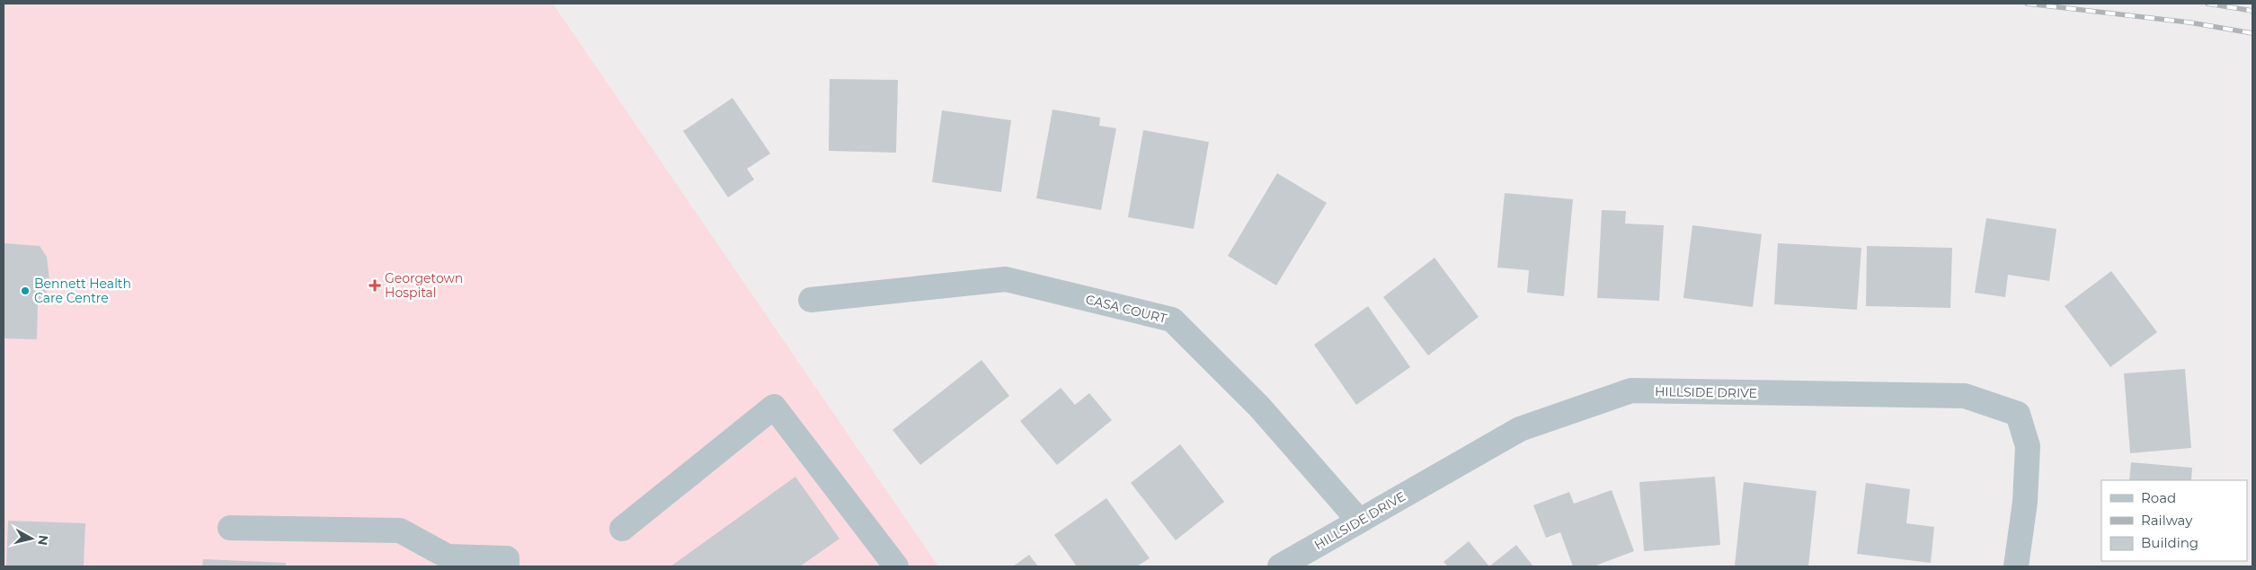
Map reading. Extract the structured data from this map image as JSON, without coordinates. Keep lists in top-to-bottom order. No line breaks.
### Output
{"streets":{"street":["CASA COURT","HILLSIDE DRIVE"]},"crossings":[["CASA COURT","HILLSIDE DRIVE"]],"places":{"health":["Georgetown Hospital"],"other":["Bennett Health Care Centre"]},"legend":["Road","Railway","Building"],"north":"right"}
